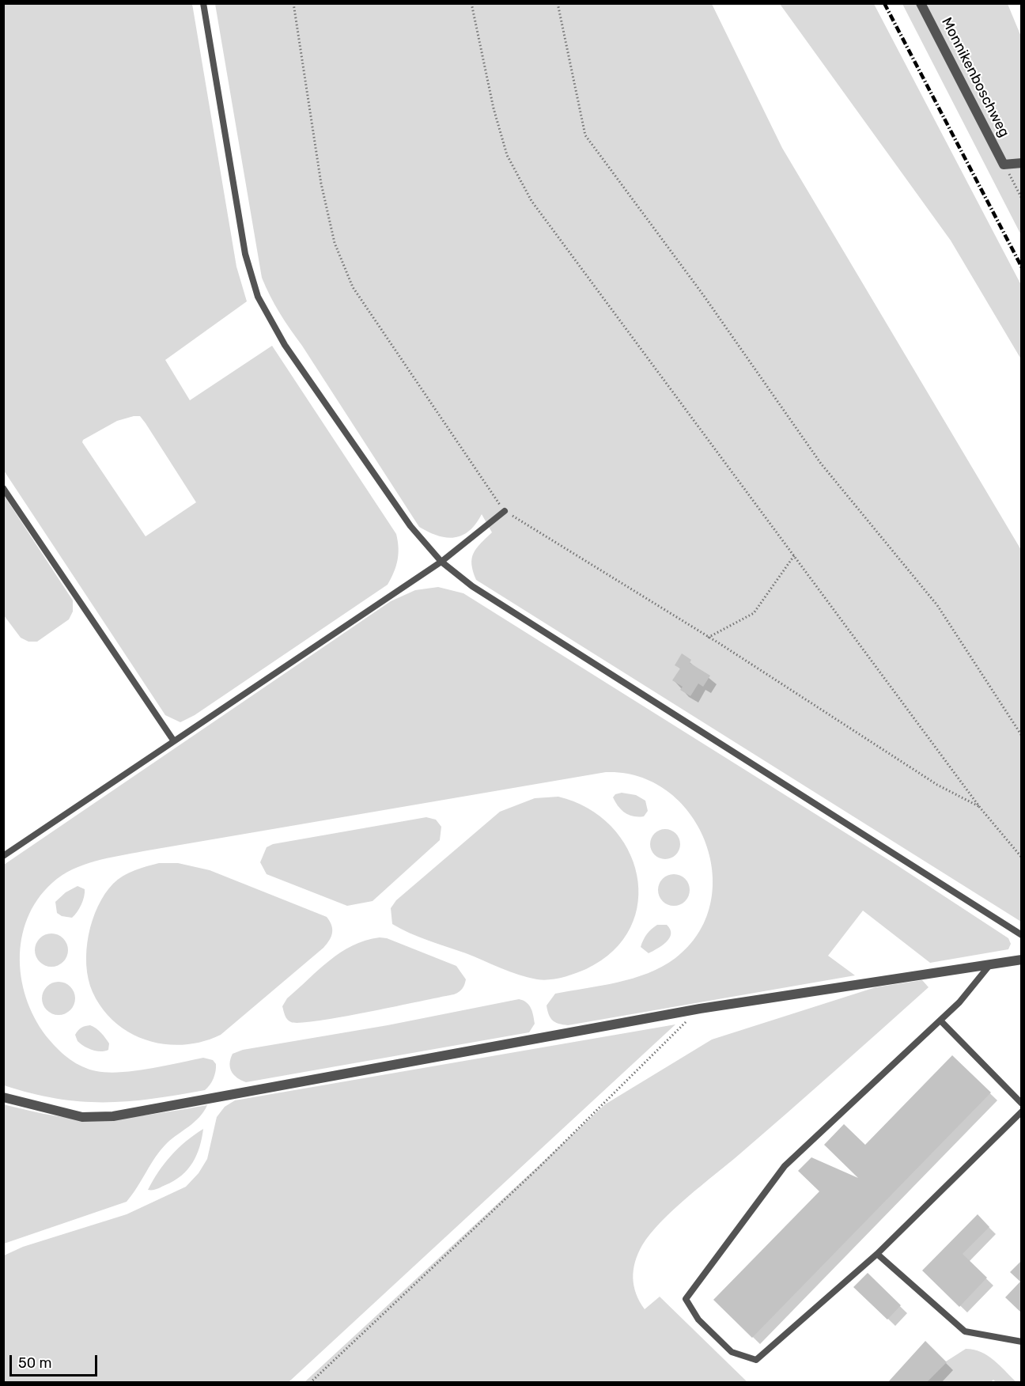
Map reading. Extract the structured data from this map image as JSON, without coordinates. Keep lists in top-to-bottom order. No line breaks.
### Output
{"streets":{"street":["Monnikenboschweg"]},"scale_bar":"50 m"}
